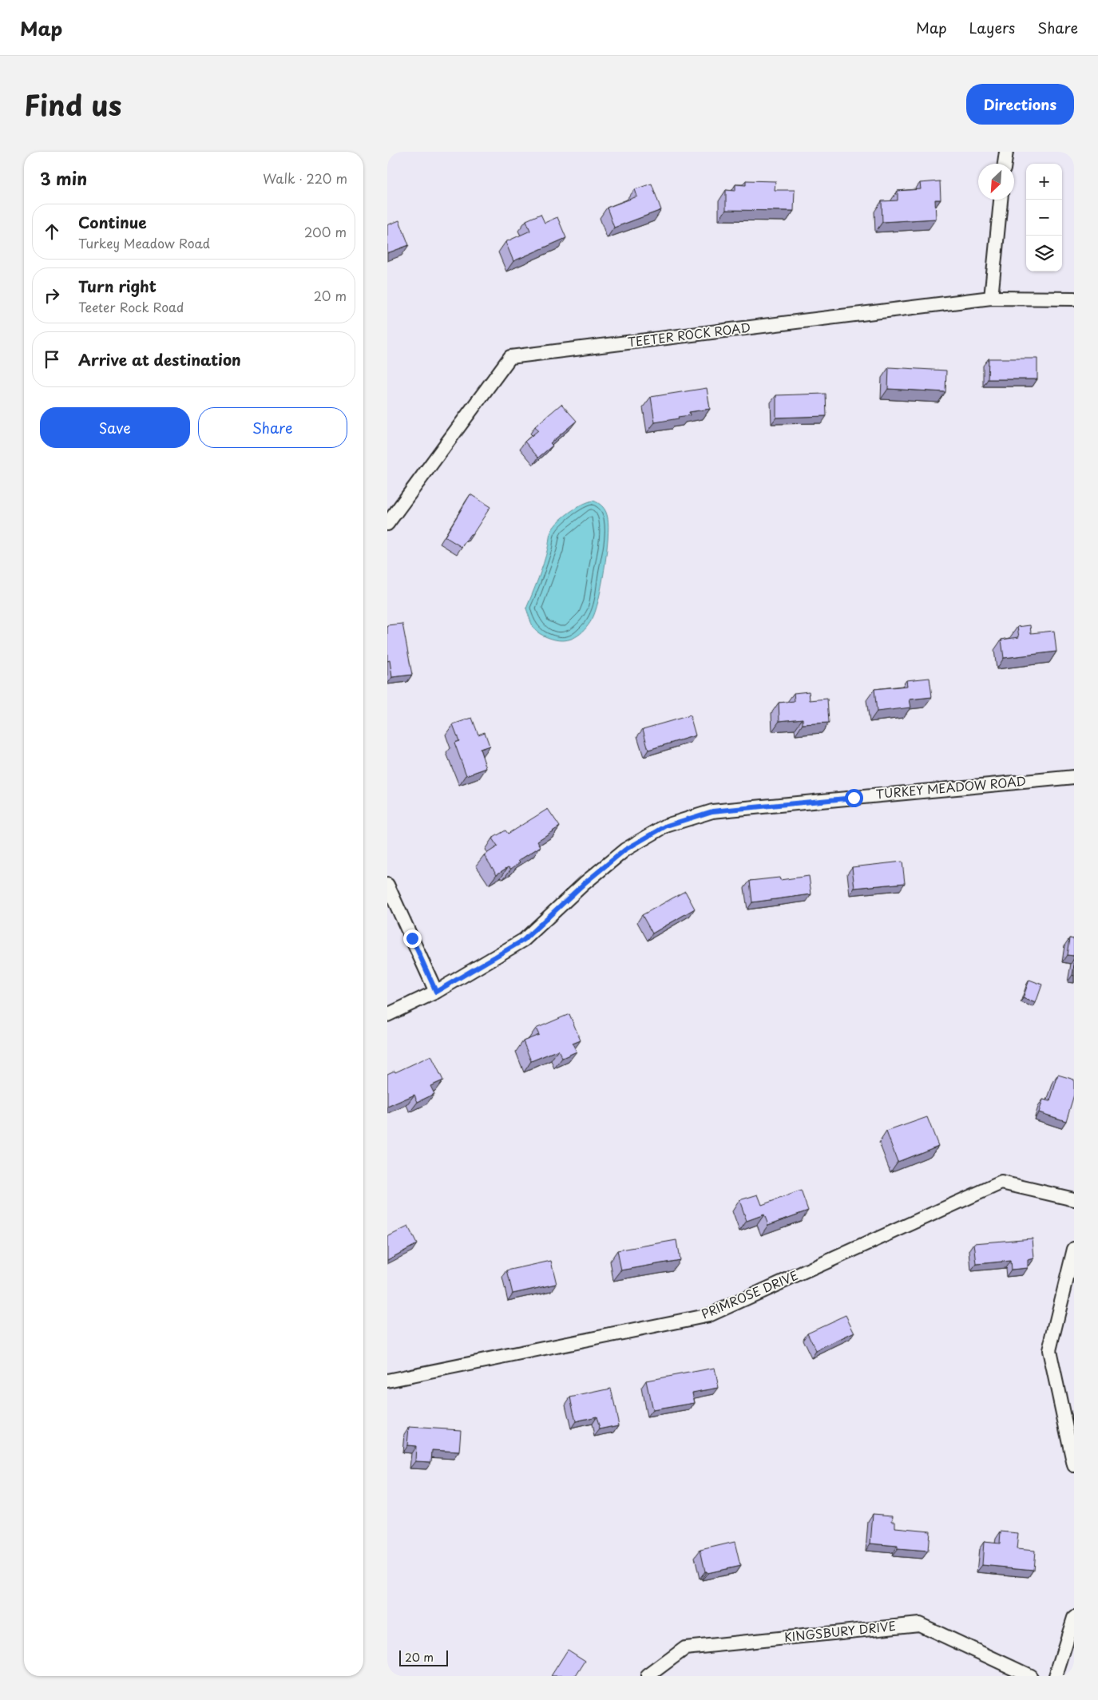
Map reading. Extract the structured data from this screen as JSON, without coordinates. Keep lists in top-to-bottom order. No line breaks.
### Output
{"streets":{"street":["TEETER ROCK ROAD","TURKEY MEADOW ROAD","PRIMROSE DRIVE","KINGSBURY DRIVE"]},"scale_bar":"20 m","north":"bottom left","page":{"header":"Map","nav":["Map","Layers","Share"],"title":"Find us","buttons":["Directions",["Save","Share"]],"heading":["3 min","Walk · 220 m"],"map_buttons":["+","−"],"list":[["Continue","Turkey Meadow Road","200 m"],["Turn right","Teeter Rock Road","20 m"],"Arrive at destination"],"scale":"20 m"}}
